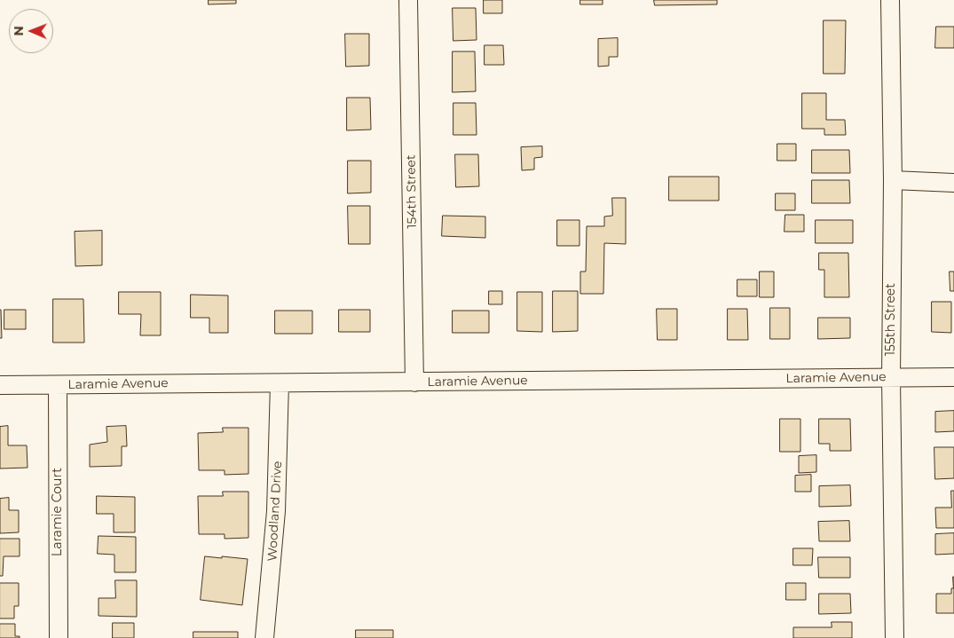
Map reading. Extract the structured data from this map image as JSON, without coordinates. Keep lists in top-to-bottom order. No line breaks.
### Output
{"streets":{"street":["154th Street","155th Street","Laramie Avenue","Woodland Drive","Laramie Court"]},"crossings":[["154th Street","Laramie Avenue"],["155th Street","Laramie Avenue"],["Laramie Avenue","Woodland Drive"],["Laramie Avenue","Laramie Court"]],"north":"left"}
